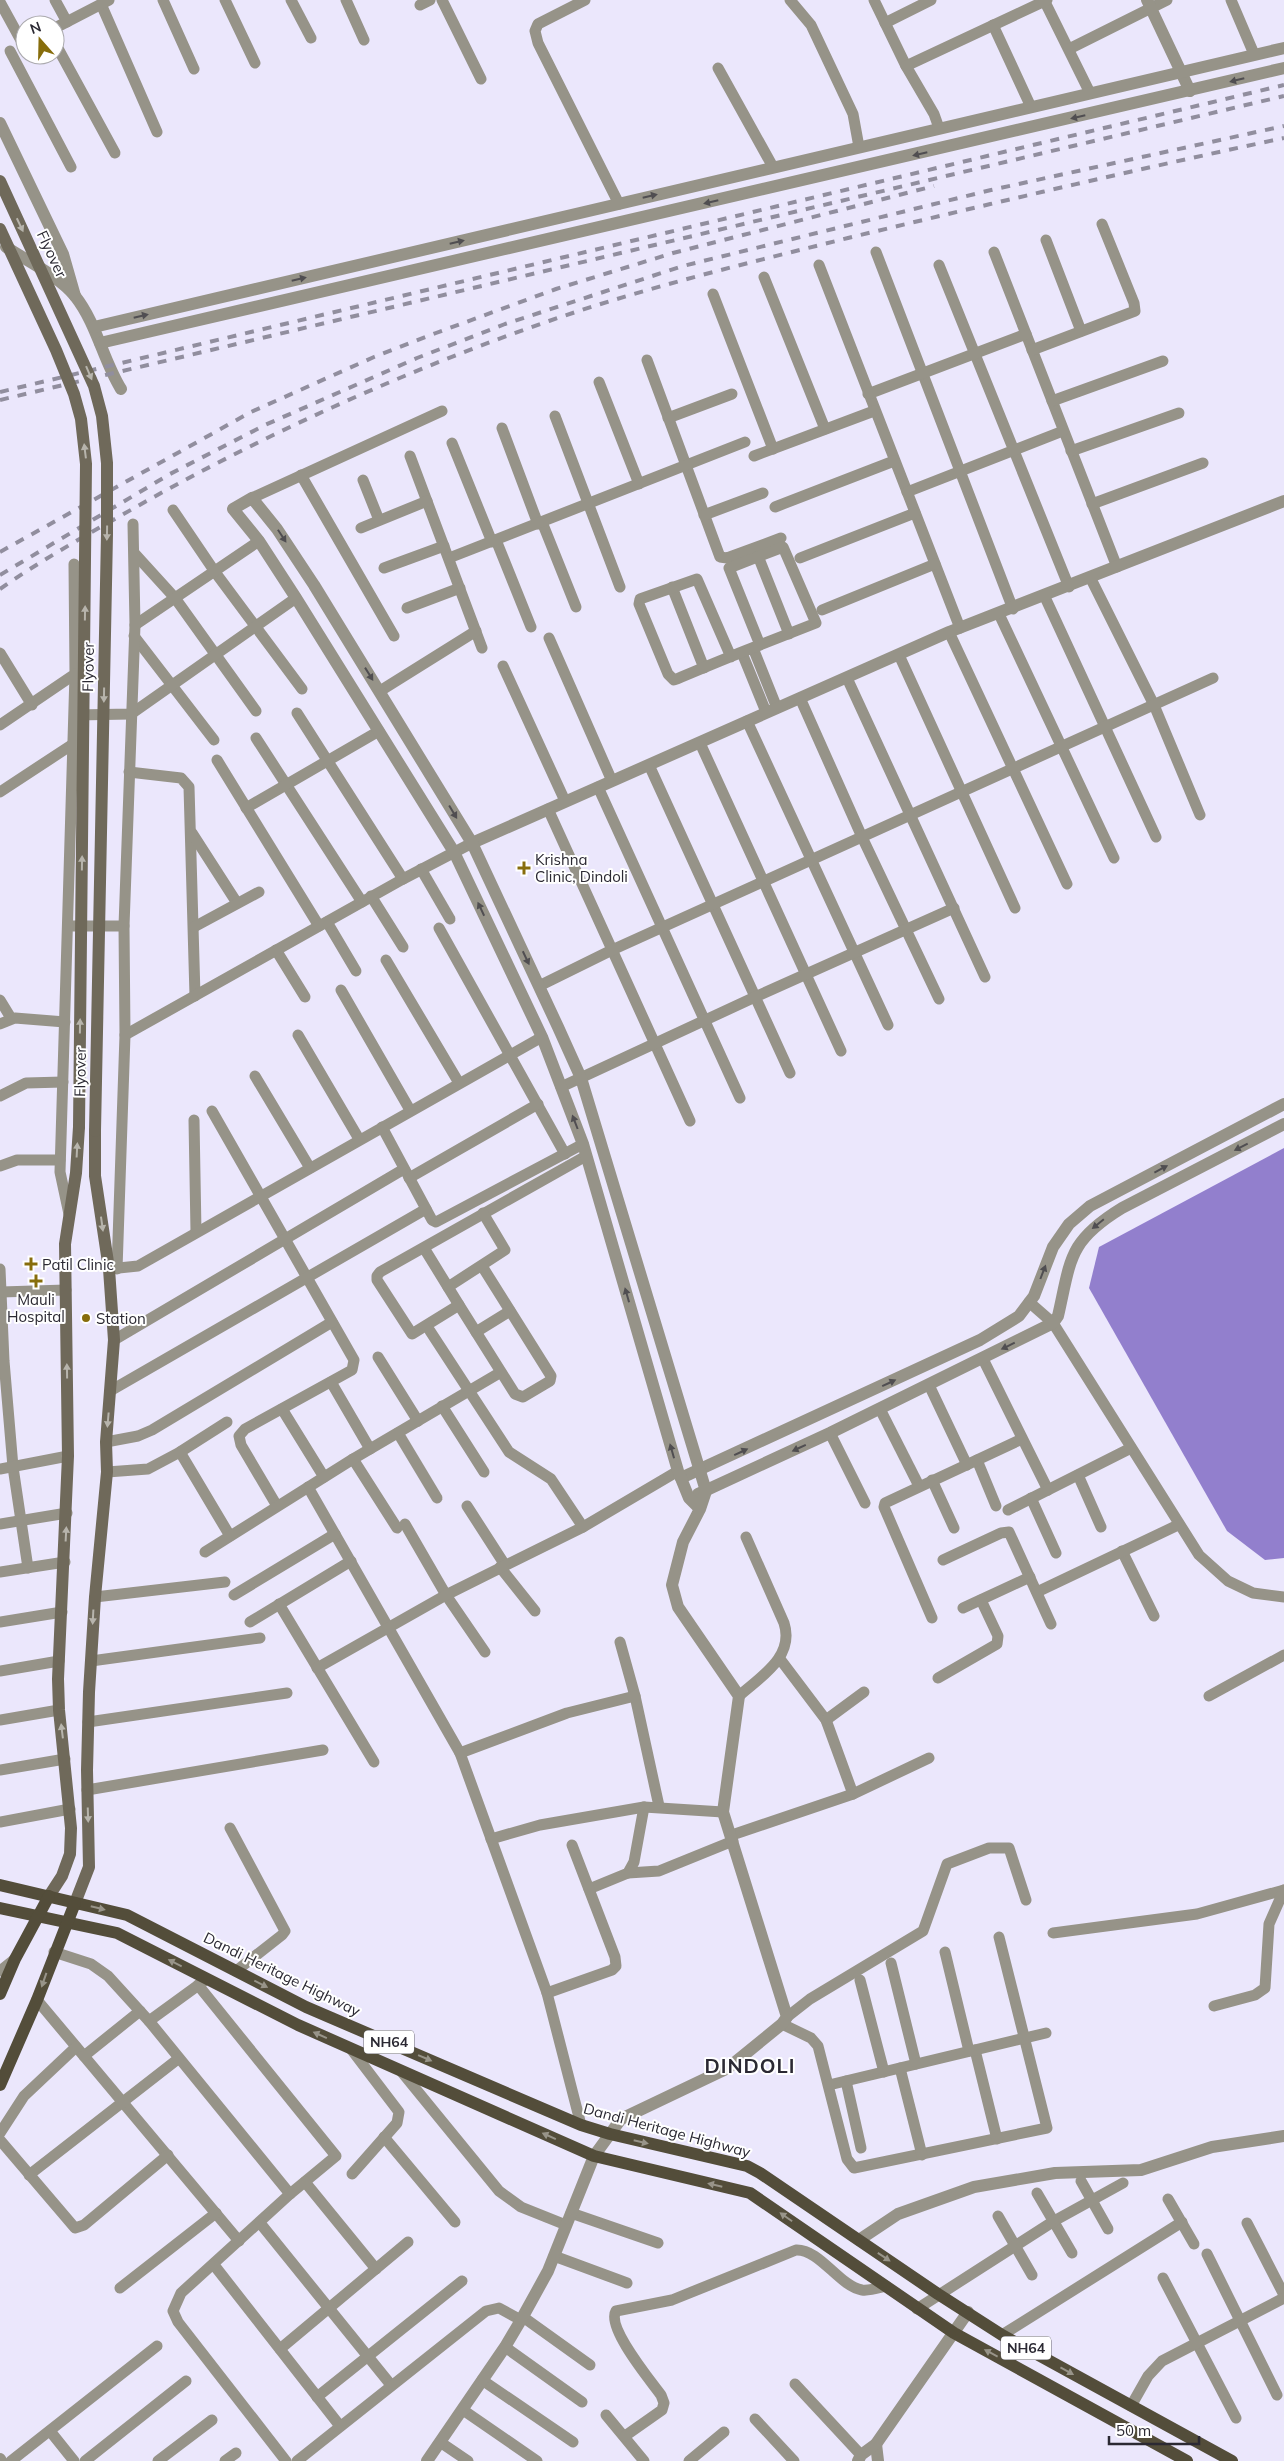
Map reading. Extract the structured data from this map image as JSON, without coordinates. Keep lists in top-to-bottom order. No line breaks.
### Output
{"streets":{"main road":["Flyover","Dandi Heritage Highway","NH64"]},"crossings":[["Flyover","Dandi Heritage Highway"]],"districts":["DINDOLI"],"places":{"health":["Krishna Clinic, Dindoli","Patil Clinic","Mauli Hospital"],"other":["Station"]},"scale_bar":"50 m","north":"top"}
